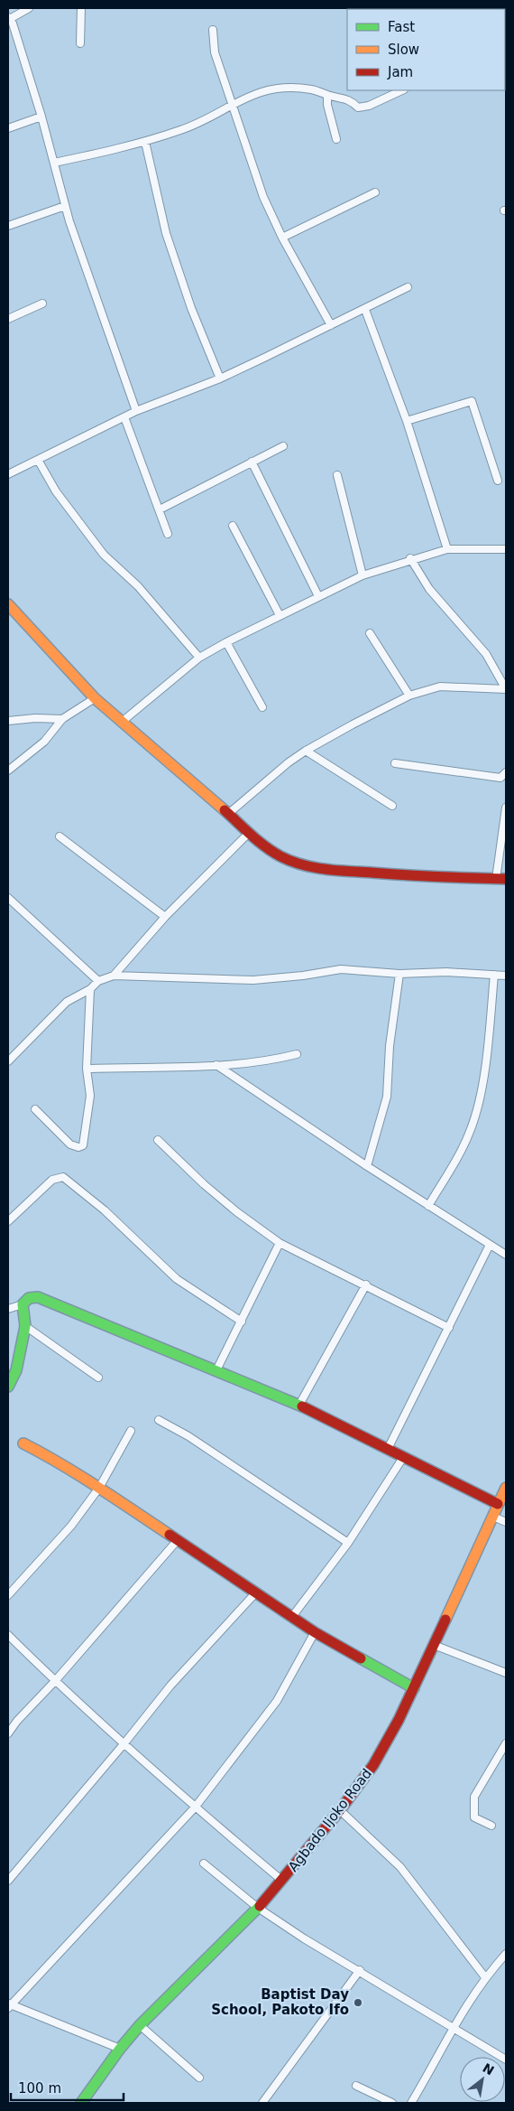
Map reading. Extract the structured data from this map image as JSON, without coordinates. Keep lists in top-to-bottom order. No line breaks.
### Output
{"streets":{"street":["Agbado Ijoko Road"]},"places":["Baptist Day School, Pakoto Ifo"],"legend":["Fast","Slow","Jam"],"scale_bar":"100 m","north":"top right"}
